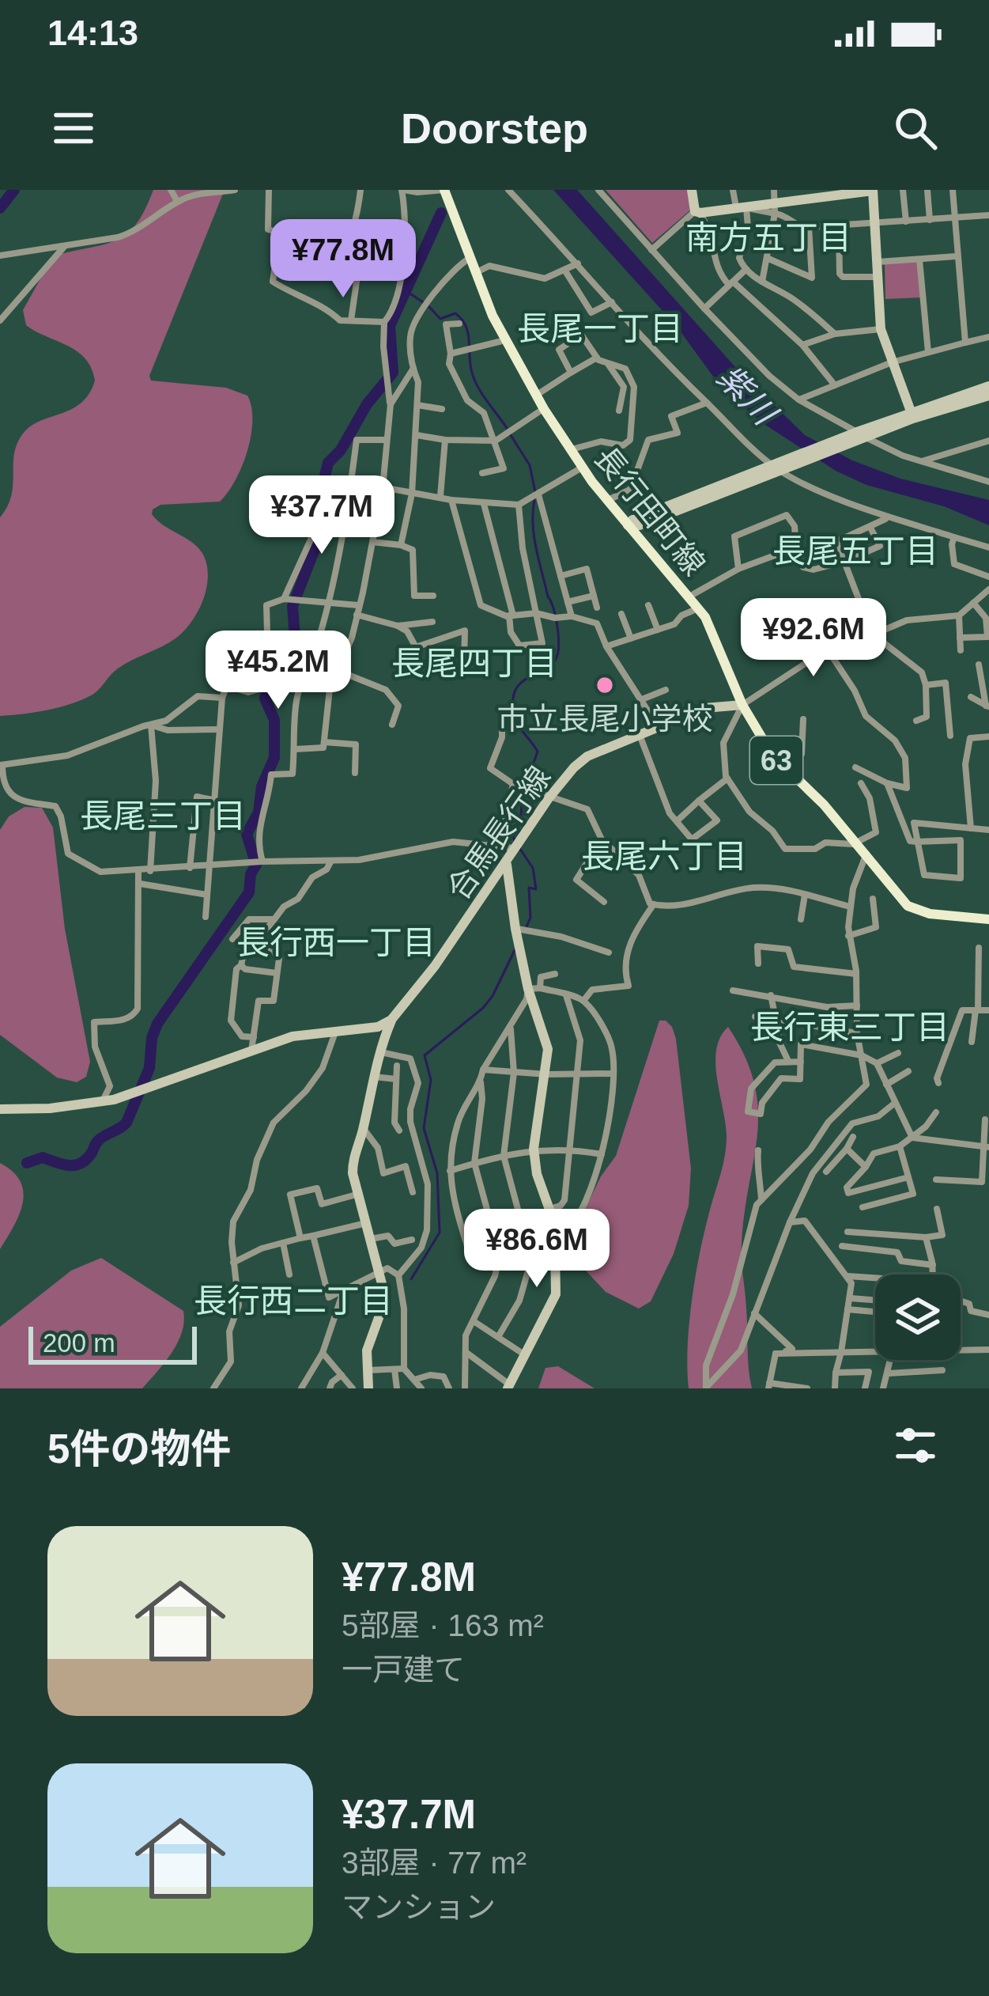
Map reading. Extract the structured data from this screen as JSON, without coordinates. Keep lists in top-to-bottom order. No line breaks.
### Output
{"streets":{"main road":["長行田町線","63"],"street":["合馬長行線"]},"crossings":[["長行田町線","合馬長行線"]],"districts":["南方五丁目","長尾一丁目","長尾五丁目","長尾四丁目","長尾三丁目","長尾六丁目","長行西一丁目","長行東三丁目","長行西二丁目"],"water":["紫川"],"places":["市立長尾小学校"],"scale_bar":"200 m","page":{"status":"14:13","header":"Doorstep","price":["¥77.8M","¥37.7M","¥92.6M","¥45.2M","¥86.6M"],"scale":"200 m","heading":"5件の物件","list":[{"name":"¥77.8M","note":"5部屋 · 163 m² · 一戸建て"},{"name":"¥37.7M","note":"3部屋 · 77 m² · マンション"}]}}
